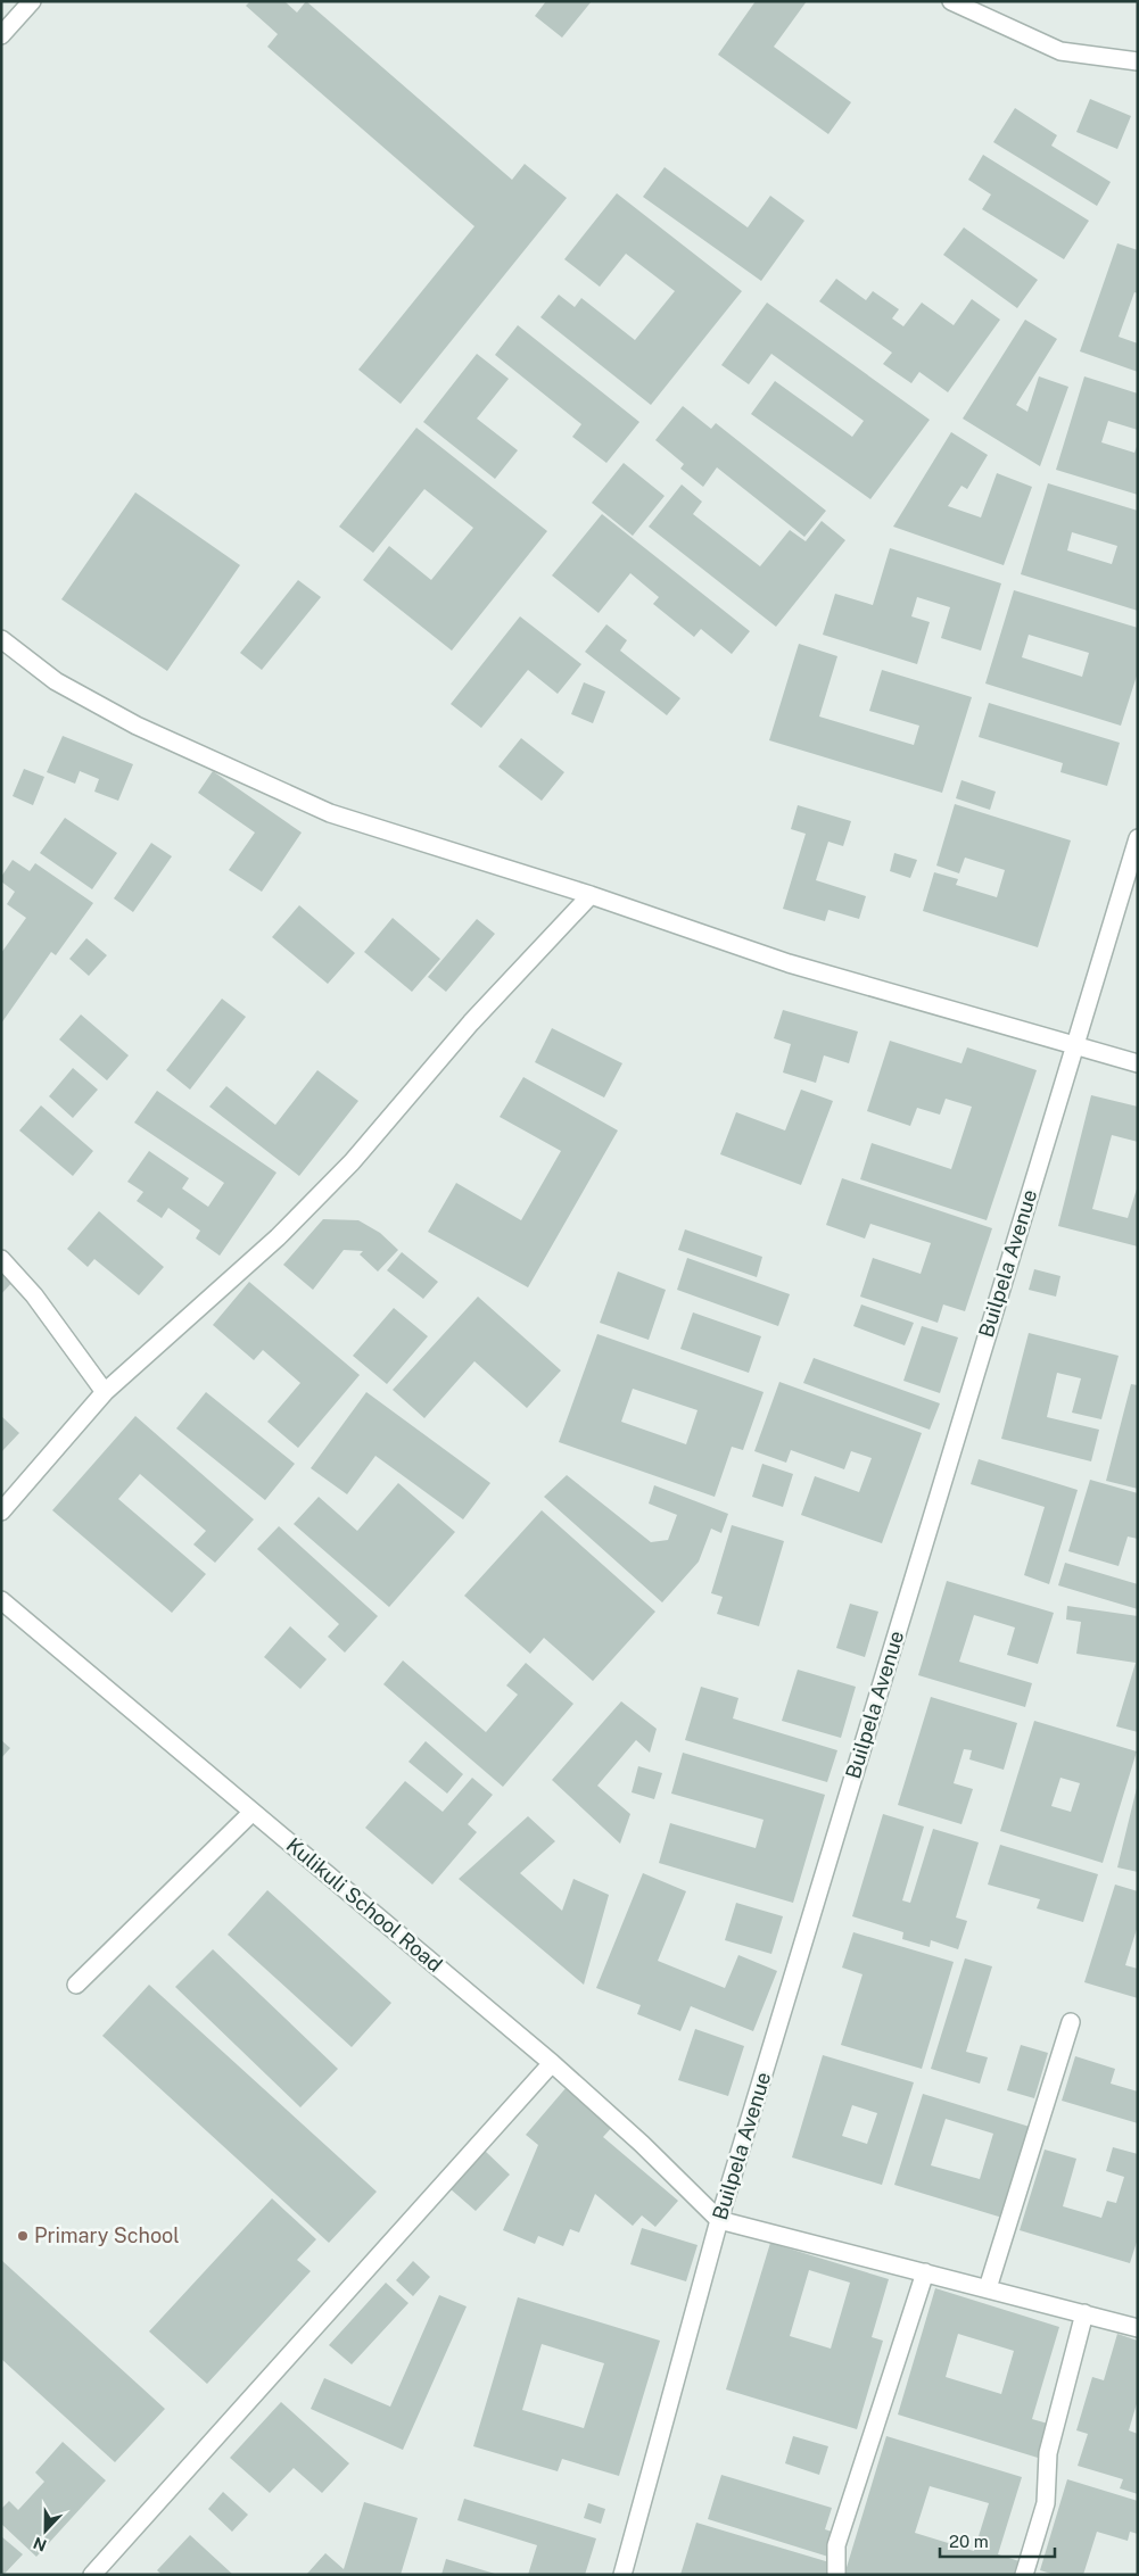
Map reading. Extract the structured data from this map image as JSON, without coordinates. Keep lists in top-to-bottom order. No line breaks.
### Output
{"streets":{"street":["Builpela Avenue","Kulikuli School Road"]},"crossings":[["Builpela Avenue","Kulikuli School Road"]],"places":["Primary School"],"scale_bar":"20 m","north":"bottom"}
